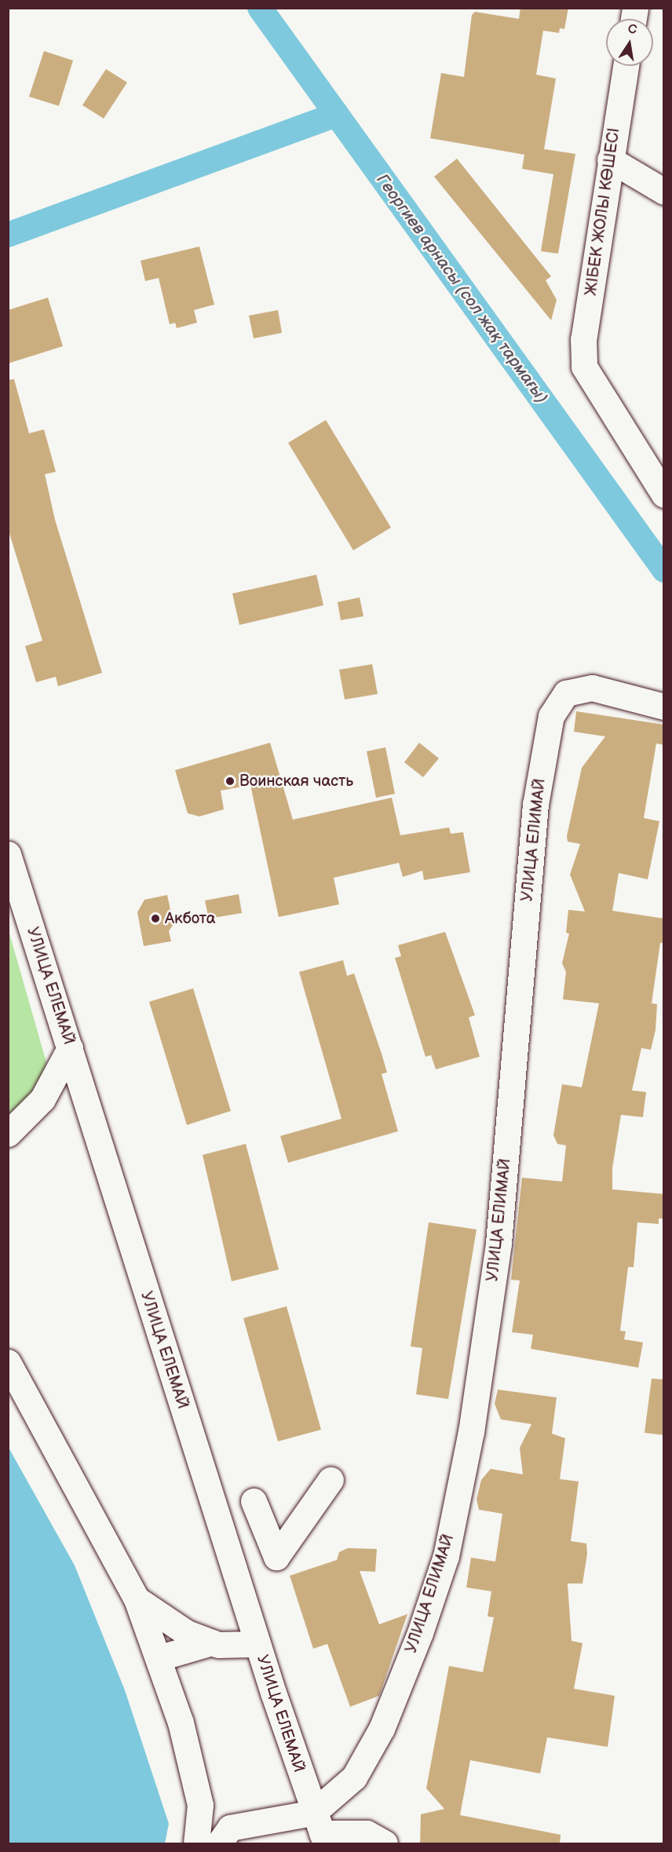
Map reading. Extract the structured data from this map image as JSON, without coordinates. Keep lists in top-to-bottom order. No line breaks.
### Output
{"streets":{"street":["ЖІБЕК ЖОЛЫ КӨШЕСІ","УЛИЦА ЕЛИМАЙ","УЛИЦА ЕЛЕМАЙ"]},"crossings":[["УЛИЦА ЕЛИМАЙ","УЛИЦА ЕЛЕМАЙ"]],"water":["Георгиев арнасы (сол жақ тармағы)"],"places":["Воинская часть","Акбота"],"north":"top"}
